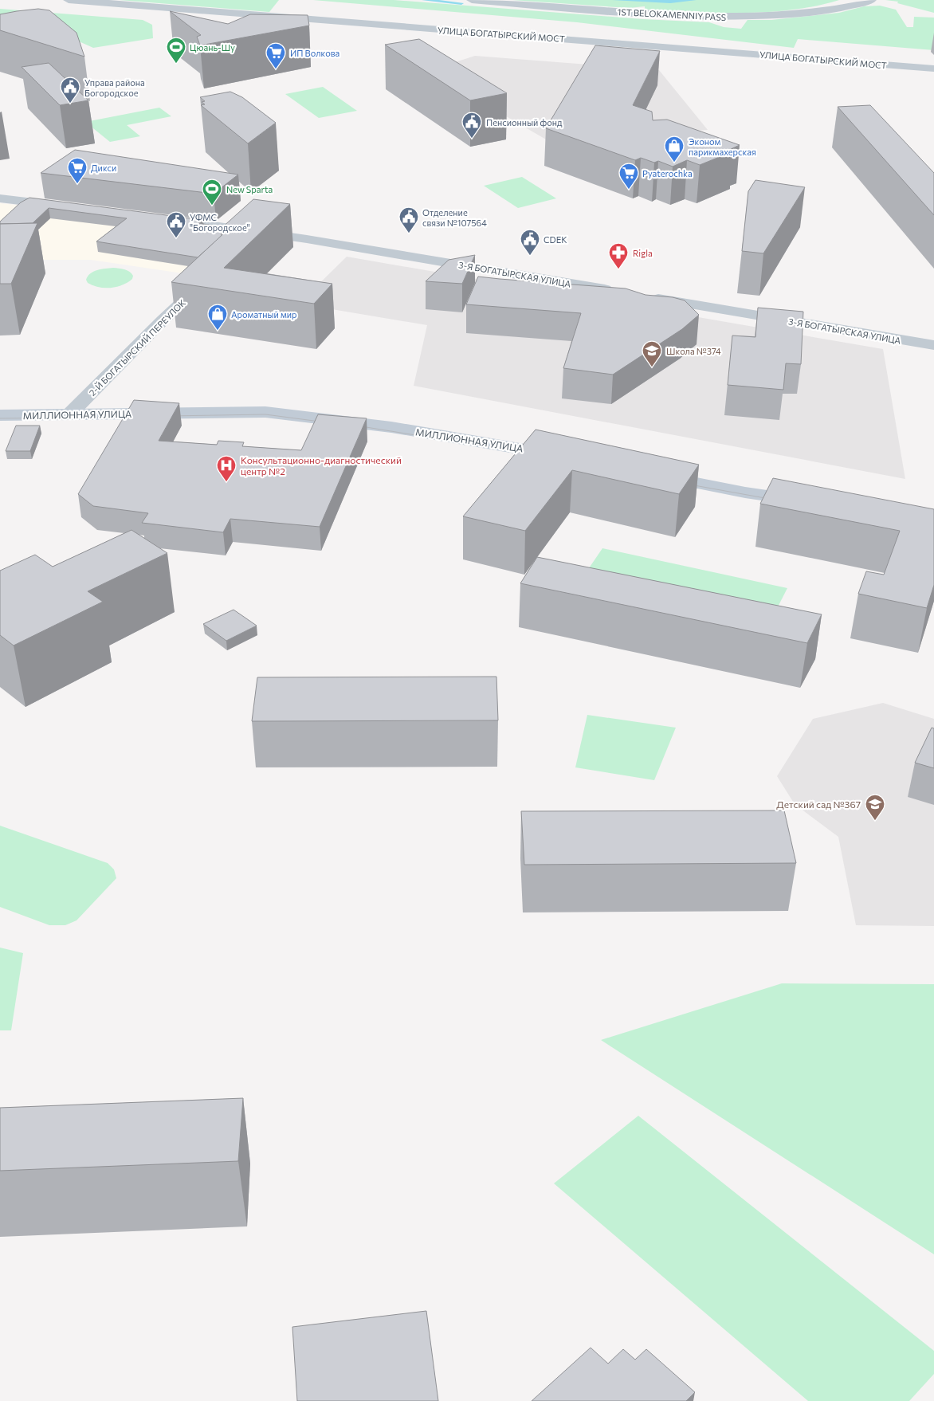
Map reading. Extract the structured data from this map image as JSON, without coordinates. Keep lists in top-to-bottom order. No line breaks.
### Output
{"streets":{"street":["1ST BELOKAMENNIY PASS","УЛИЦА БОГАТЫРСКИЙ МОСТ","3-Я БОГАТЫРСКАЯ УЛИЦА","2-Й БОГАТЫРСКИЙ ПЕРЕУЛОК","МИЛЛИОННАЯ УЛИЦА"]},"crossings":[["2-Й БОГАТЫРСКИЙ ПЕРЕУЛОК","МИЛЛИОННАЯ УЛИЦА"]],"places":{"sports":["Цюань-Шу","New Sparta"],"supermarket":["ИП Волкова","Дикси","Pyaterochka"],"public building":["Управа района Богородское","Пенсионный фонд","Отделение связи №107564","УФМС \"Богородское\"","CDEK"],"shop":["Эконом парикмахерская","Ароматный мир"],"pharmacy":["Rigla"],"school or university":["Школа №374","Детский сад №367"],"hospital":["Консультационно-диагностический центр №2"]}}
